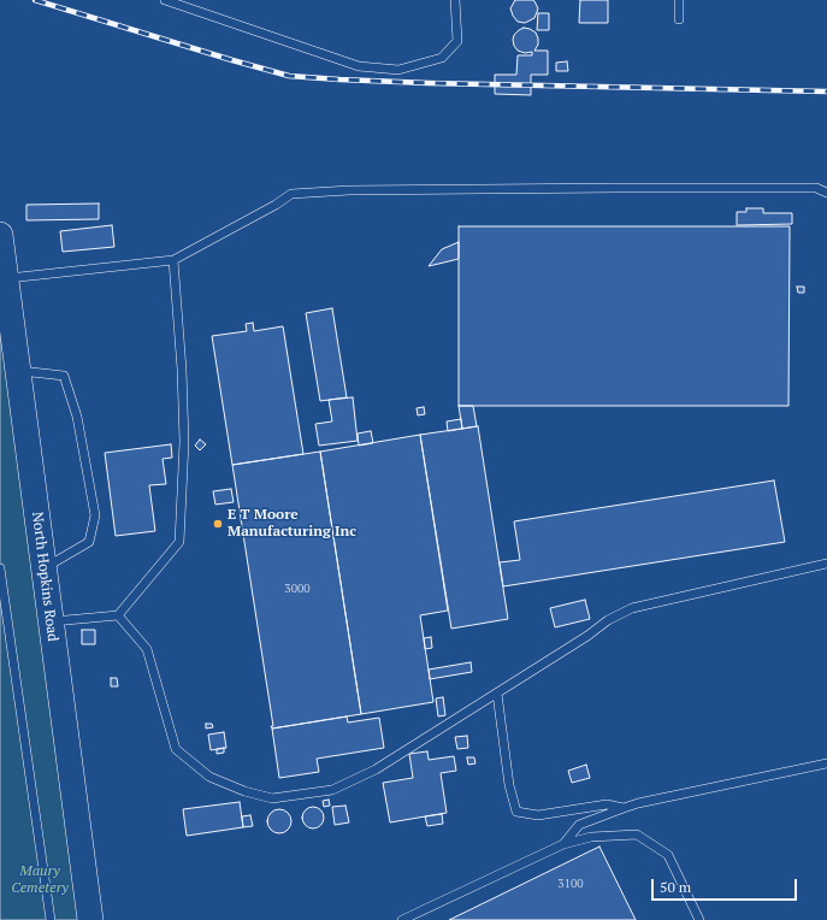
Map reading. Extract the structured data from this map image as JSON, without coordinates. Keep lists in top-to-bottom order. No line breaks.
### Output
{"streets":{"main road":["North Hopkins Road"]},"parks":["Maury Cemetery"],"places":["E T Moore Manufacturing Inc"],"house_numbers":["3000","3100"],"scale_bar":"50 m"}
